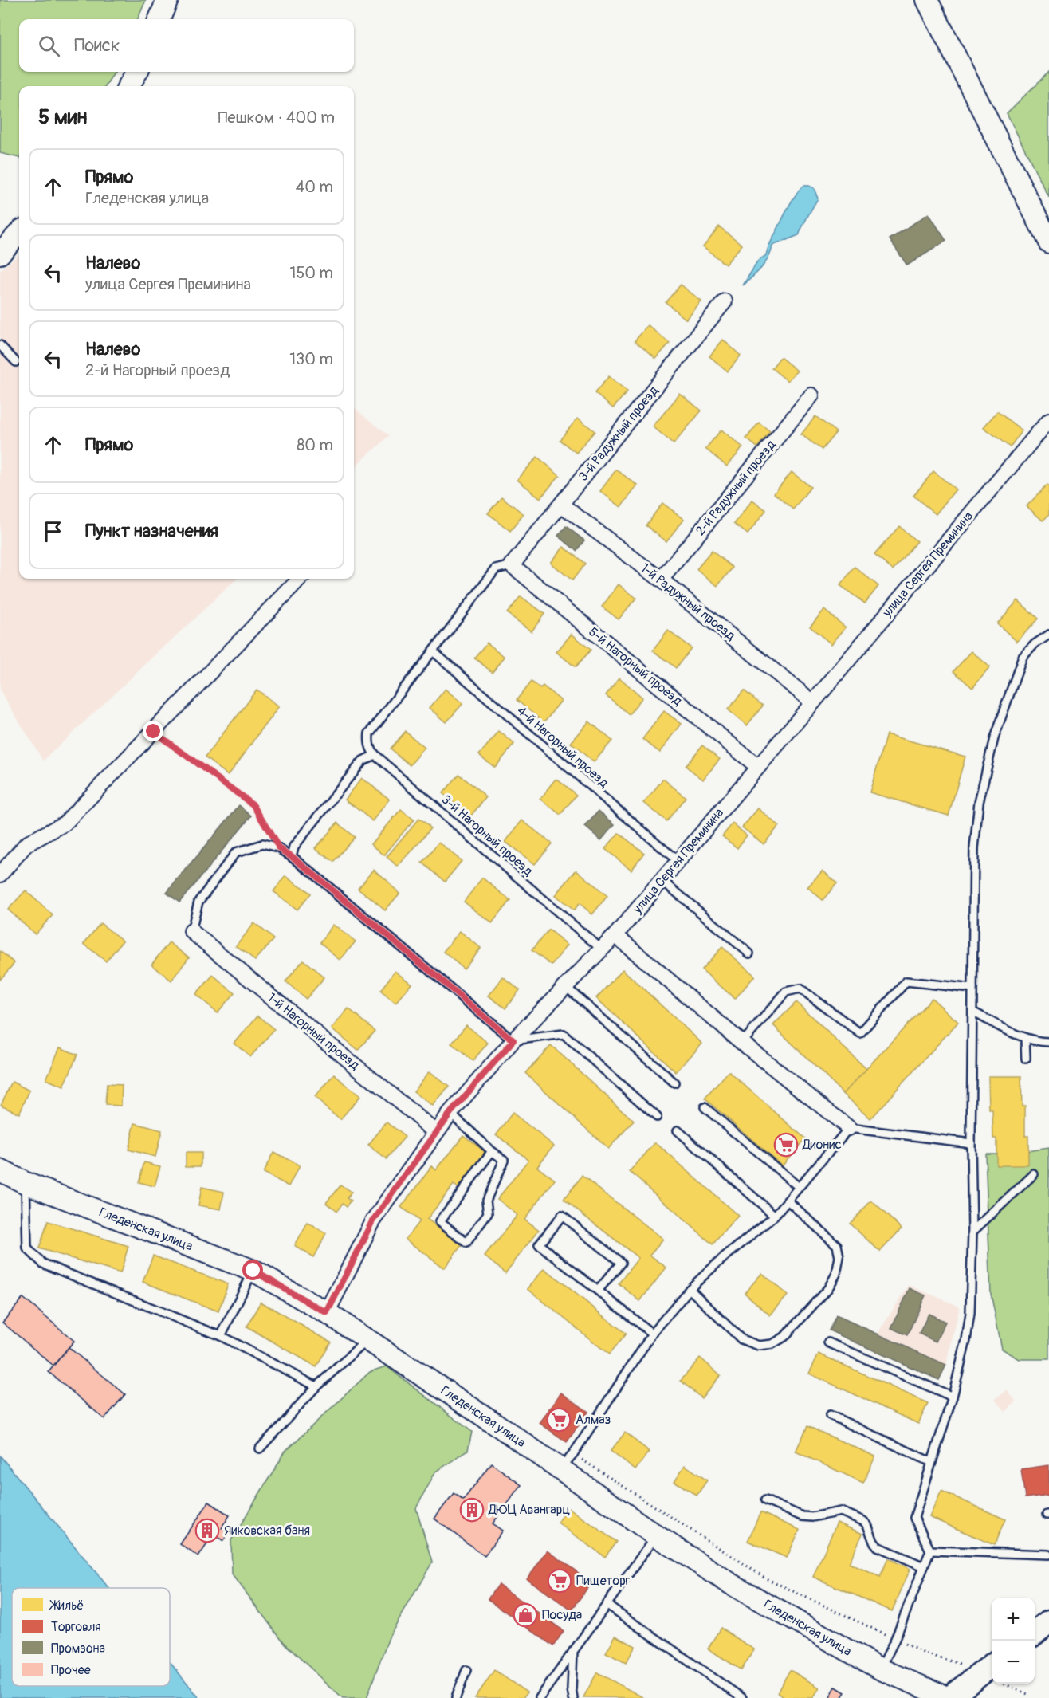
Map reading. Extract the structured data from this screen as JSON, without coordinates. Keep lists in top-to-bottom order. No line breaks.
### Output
{"streets":{"main road":["Гледенская улица"],"street":["3-й Радужный проезд","2-й Радужный проезд","улица Сергея Преминина","1-й Радужный проезд","5-й Нагорный проезд","1-й Нагорный проезд"],"lane":["4-й Нагорный проезд","3-й Нагорный проезд"]},"crossings":[["3-й Радужный проезд","1-й Радужный проезд"],["3-й Радужный проезд","5-й Нагорный проезд"],["2-й Радужный проезд","1-й Радужный проезд"],["улица Сергея Преминина","1-й Радужный проезд"],["улица Сергея Преминина","5-й Нагорный проезд"],["улица Сергея Преминина","4-й Нагорный проезд"],["улица Сергея Преминина","3-й Нагорный проезд"],["улица Сергея Преминина","1-й Нагорный проезд"],["улица Сергея Преминина","Гледенская улица"]],"places":{"supermarket":["Дионис","Алмаз","Пищеторг"],"building":["ДЮЦ Авангарц","Яиковская баня"],"shop":["Посуда"]},"legend":["Жильё","Торговля","Промзона","Прочее"],"page":{"search":"Поиск","heading":["5 мин","Пешком · 400 m"],"list":[["Прямо","Гледенская улица","40 m"],["Налево","улица Сергея Преминина","150 m"],["Налево","2-й Нагорный проезд","130 m"],["Прямо","80 m"],"Пункт назначения"],"map_buttons":["+","−"]}}
